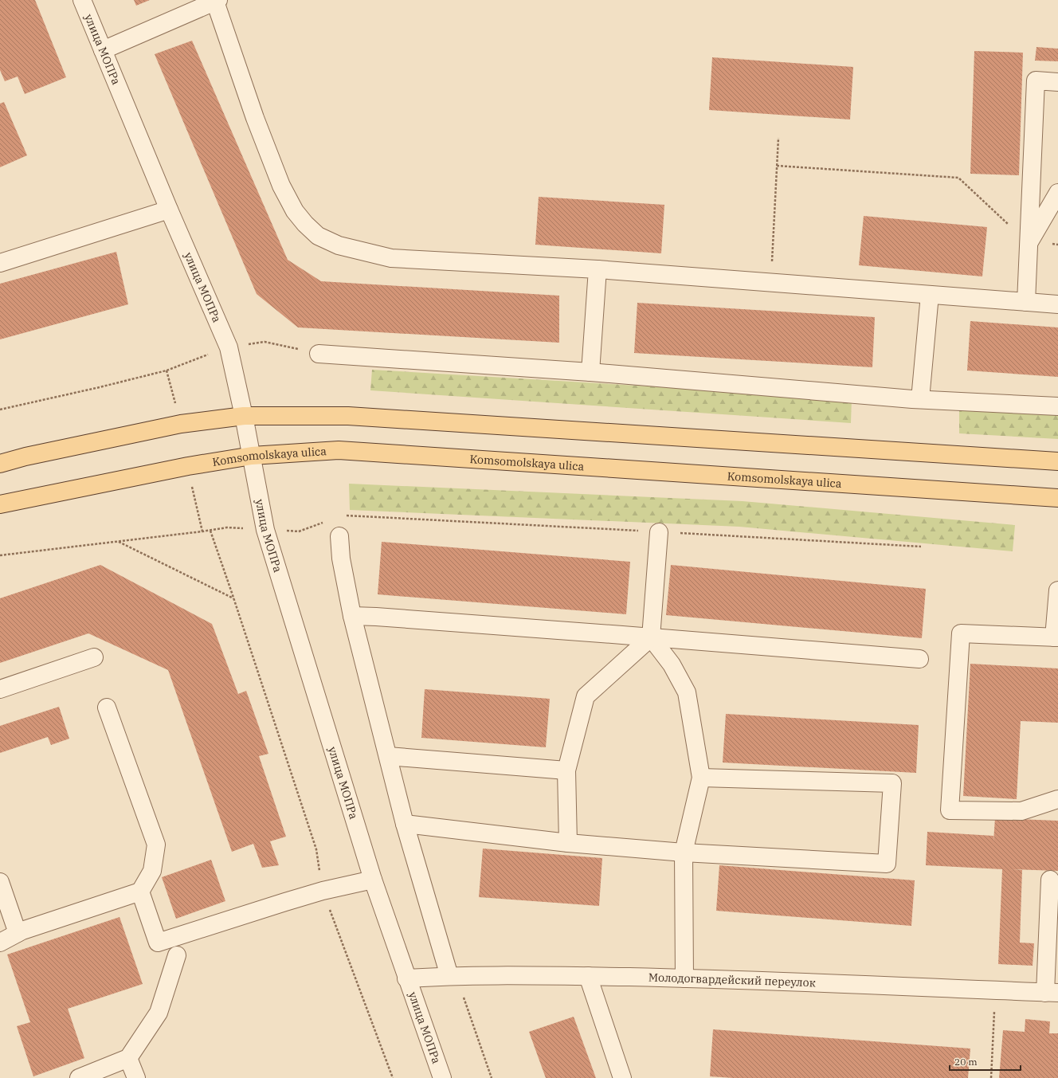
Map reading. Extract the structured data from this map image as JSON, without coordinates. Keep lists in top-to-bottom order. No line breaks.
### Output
{"streets":{"main road":["Komsomolskaya ulica"],"street":["улица МОПРа","Молодогвардейский переулок"]},"crossings":[["улица МОПРа","Komsomolskaya ulica"],["улица МОПРа","Молодогвардейский переулок"]],"scale_bar":"20 m"}
